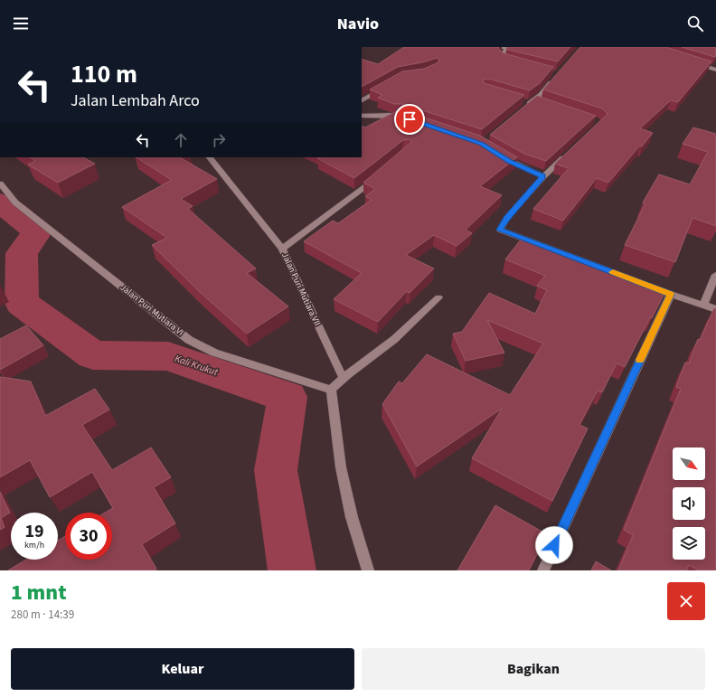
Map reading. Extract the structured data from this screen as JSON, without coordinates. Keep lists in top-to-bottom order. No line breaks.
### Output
{"streets":{"street":["Jalan Puri Mutiara VII","Jalan Puri Mutiara VI"]},"water":["Kali Krukut"],"north":"bottom right","page":{"header":"Navio","turn":["110 m","Jalan Lembah Arco"],"speed":"19 km/h","limit":"30","heading":["1 mnt","280 m · 14:39"],"buttons":["Keluar","Bagikan"]}}
